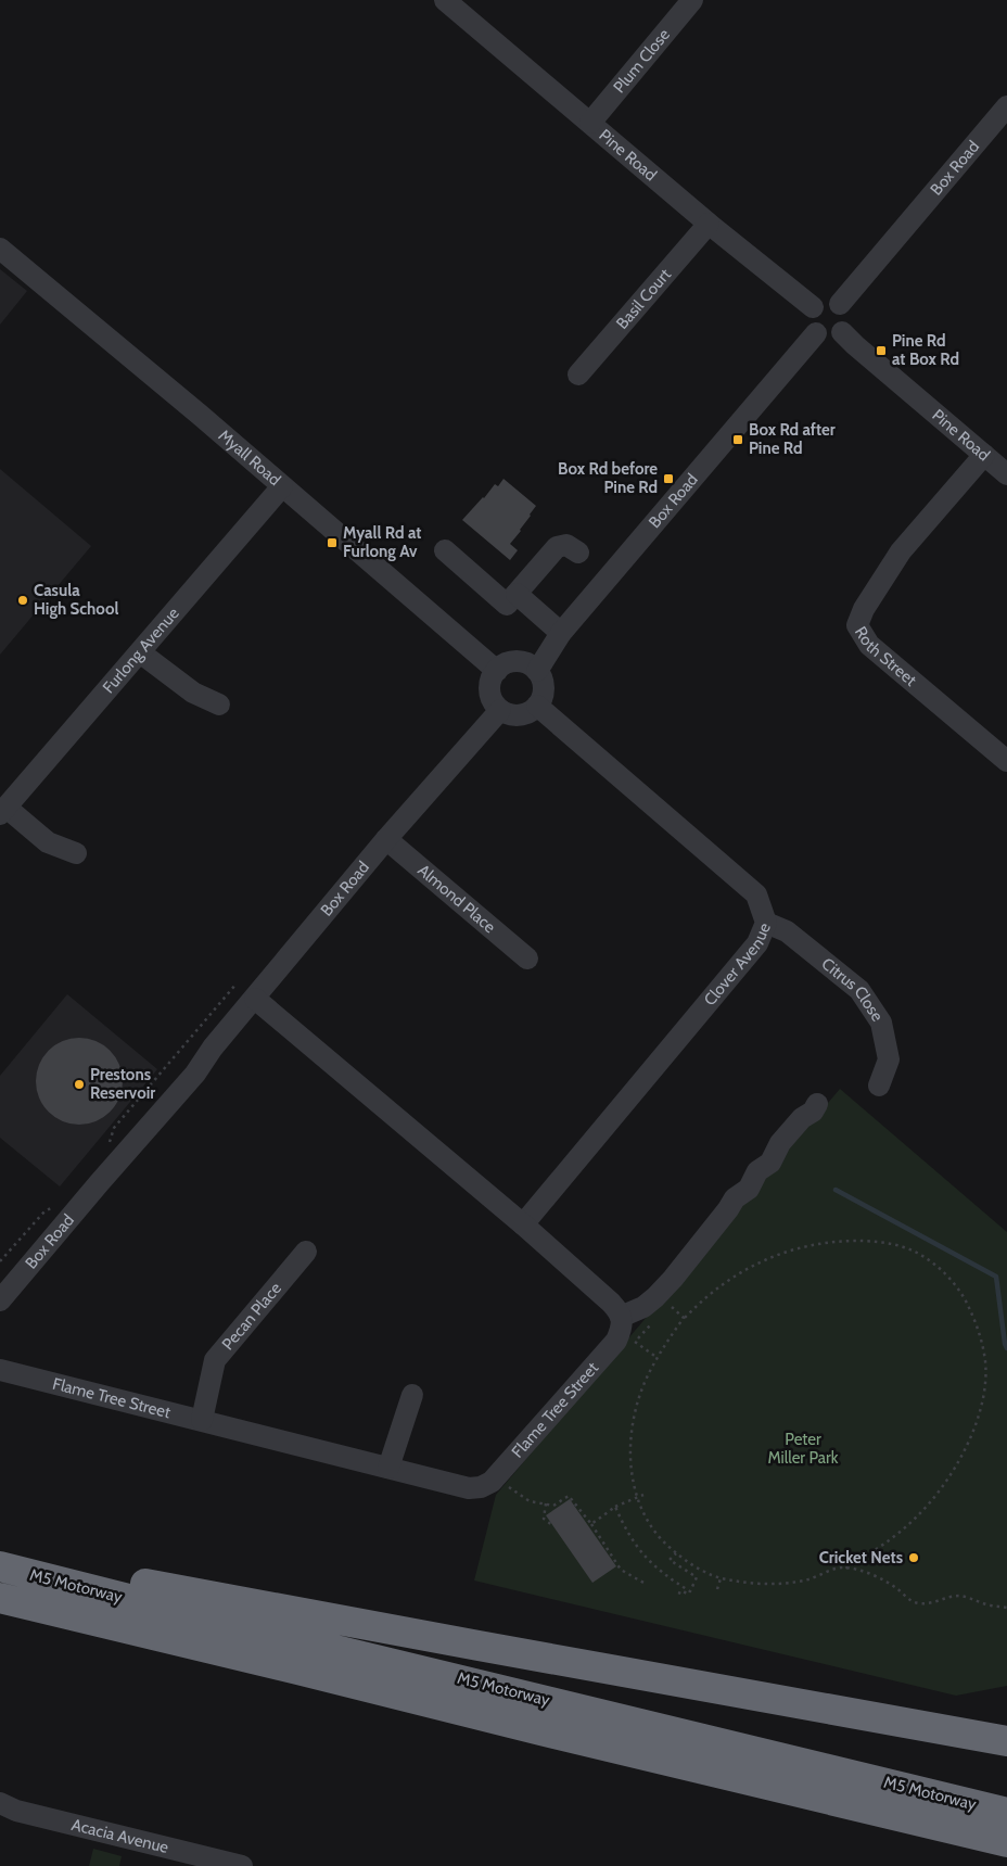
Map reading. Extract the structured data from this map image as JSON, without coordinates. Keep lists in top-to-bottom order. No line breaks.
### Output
{"streets":{"highway":["M5 Motorway"],"street":["Plum Close","Pine Road","Box Road","Basil Court","Myall Road","Furlong Avenue","Roth Street","Almond Place","Clover Avenue","Citrus Close","Pecan Place","Flame Tree Street","Acacia Avenue"]},"crossings":[["Plum Close","Pine Road"],["Pine Road","Box Road"],["Pine Road","Basil Court"],["Pine Road","Roth Street"],["Box Road","Myall Road"],["Box Road","Almond Place"],["Box Road","Clover Avenue"],["Myall Road","Furlong Avenue"],["Myall Road","Clover Avenue"],["Clover Avenue","Citrus Close"],["Pecan Place","Flame Tree Street"]],"parks":["Peter Miller Park"],"places":{"transit":["Pine Rd at Box Rd","Box Rd after Pine Rd","Box Rd before Pine Rd","Myall Rd at Furlong Av"],"other":["Casula High School","Prestons Reservoir","Cricket Nets"]}}
